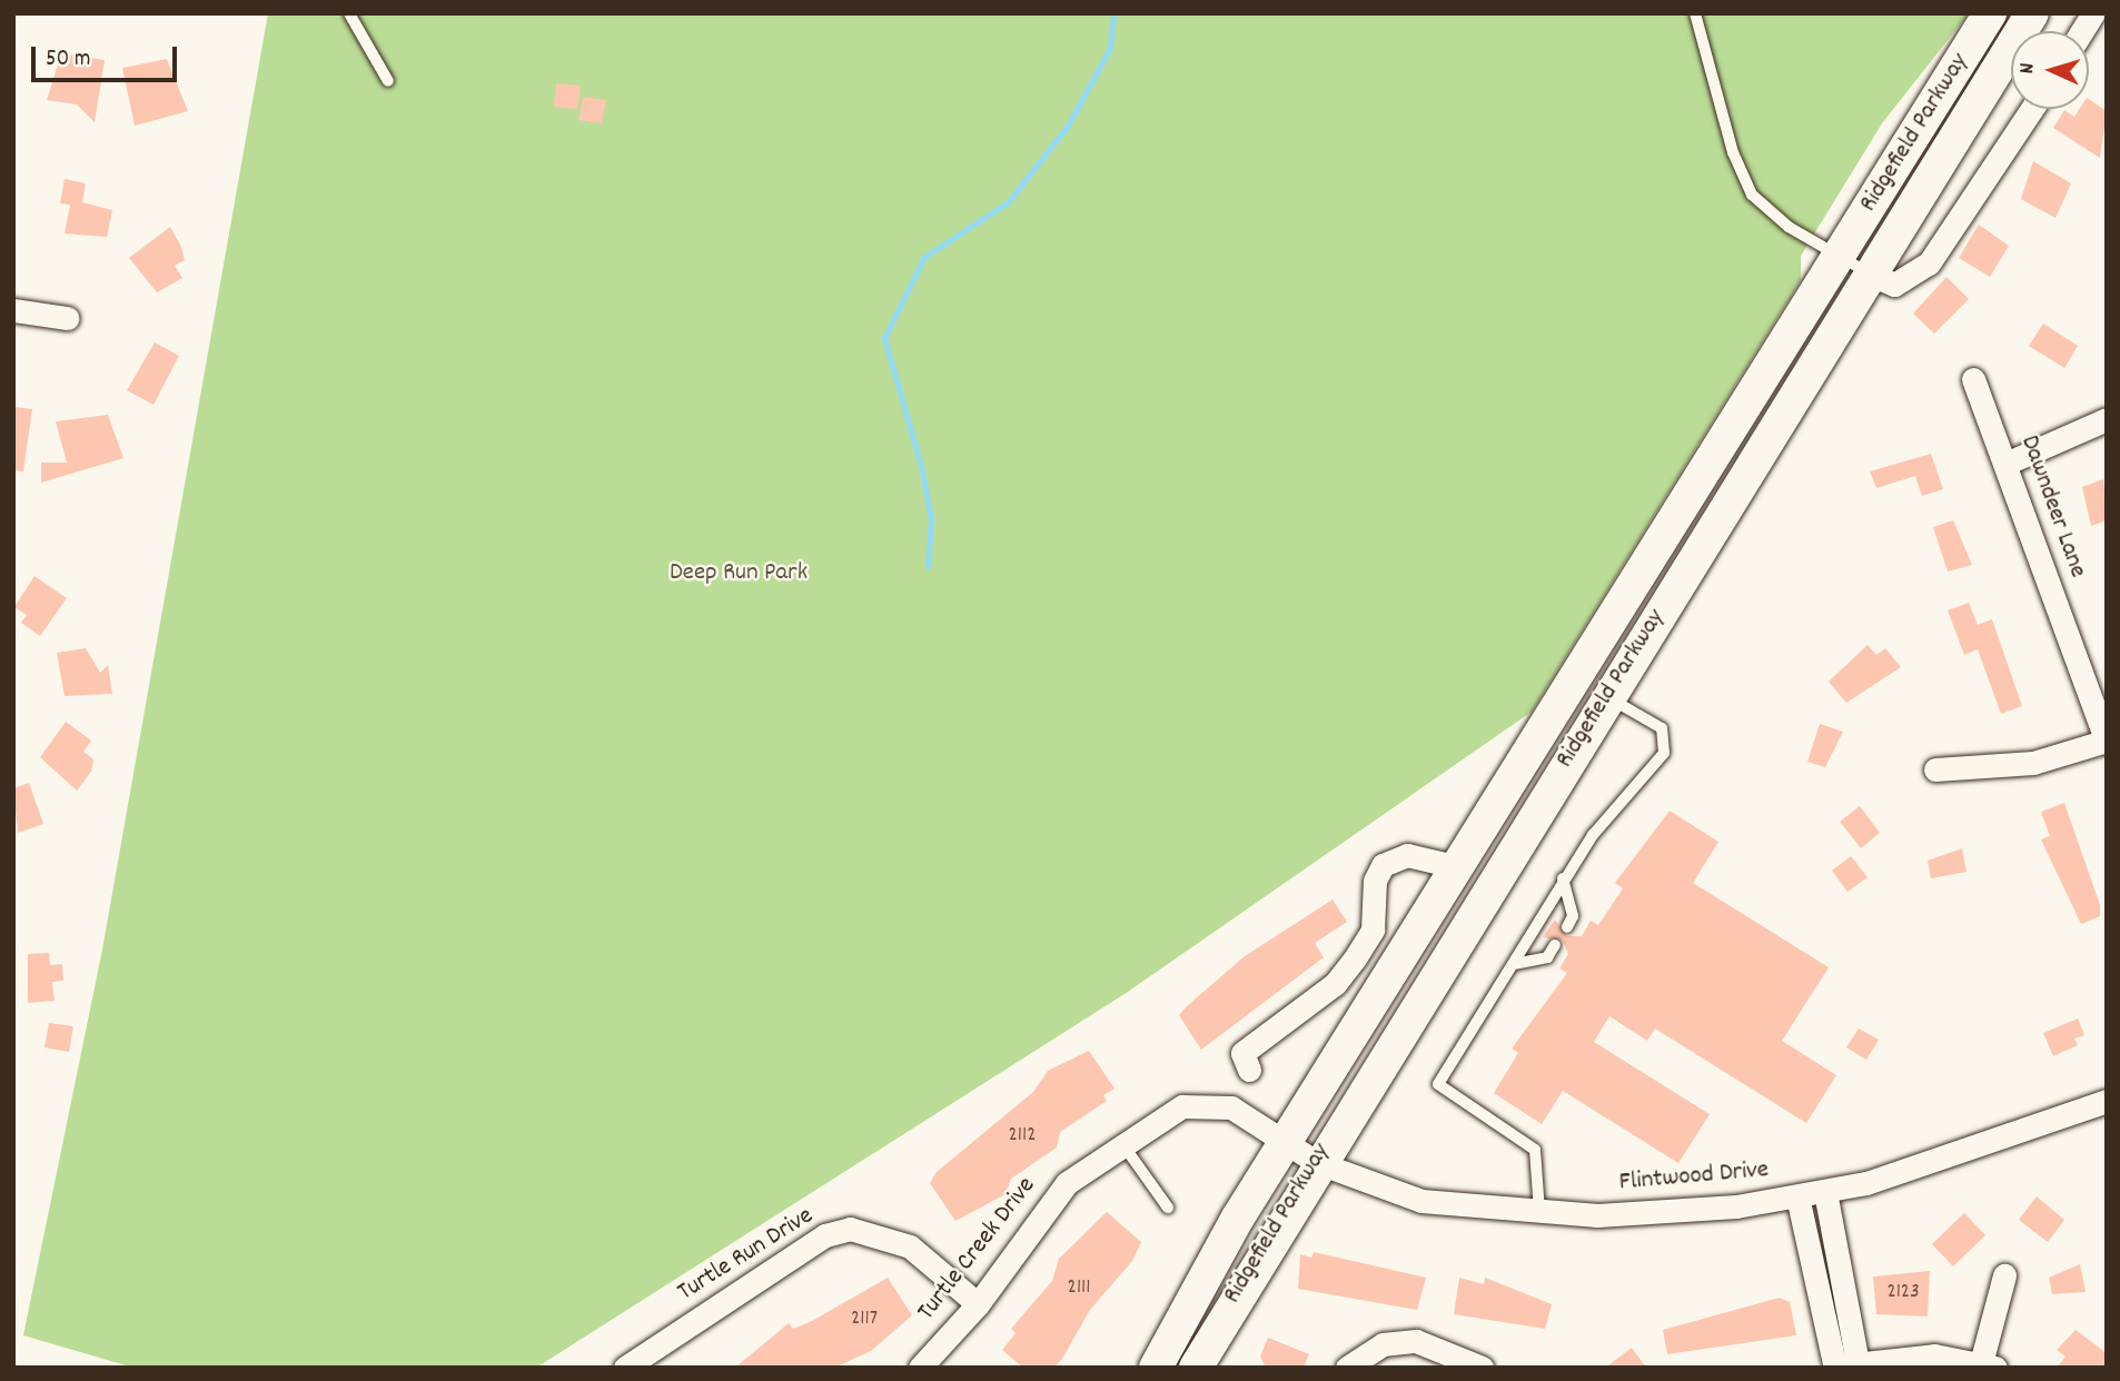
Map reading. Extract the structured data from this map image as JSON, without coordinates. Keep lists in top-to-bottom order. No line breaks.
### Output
{"streets":{"main road":["Ridgefield Parkway"],"street":["Dawndeer Lane","Flintwood Drive","Turtle Creek Drive","Turtle Run Drive"]},"crossings":[["Ridgefield Parkway","Flintwood Drive"],["Ridgefield Parkway","Turtle Creek Drive"],["Flintwood Drive","Turtle Creek Drive"],["Turtle Creek Drive","Turtle Run Drive"]],"parks":["Deep Run Park"],"house_numbers":["2112","2111","2123","2117"],"scale_bar":"50 m","north":"left"}
